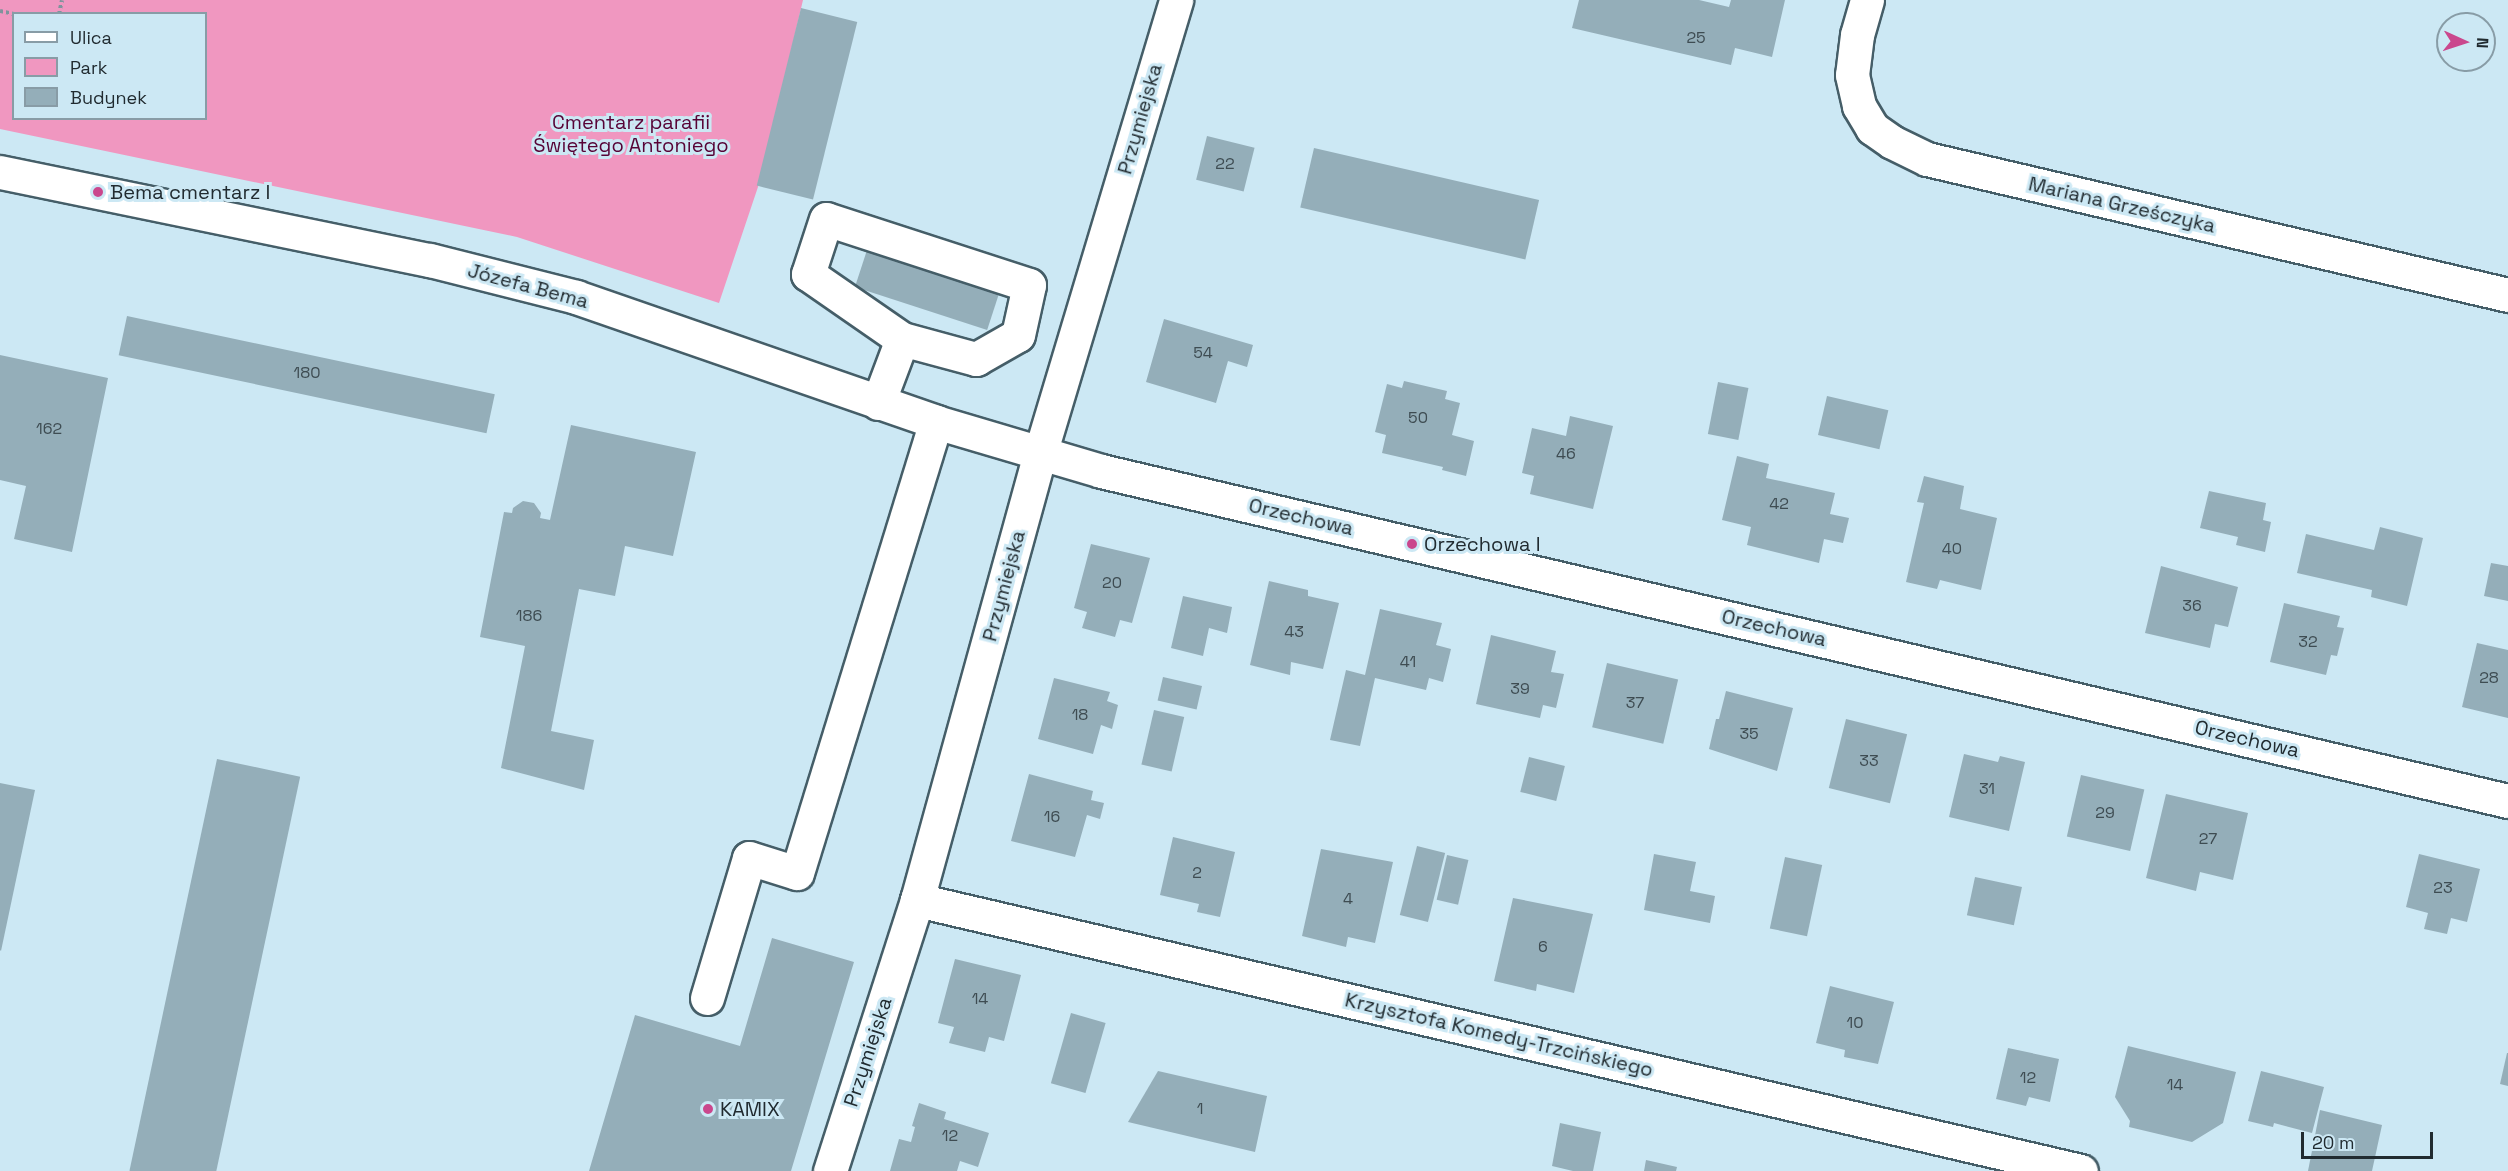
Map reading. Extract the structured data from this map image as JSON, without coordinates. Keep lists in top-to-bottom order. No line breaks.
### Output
{"streets":{"street":["Przymiejska","Mariana Grześczyka","Józefa Bema","Orzechowa","Krzysztofa Komedy-Trzcińskiego"]},"crossings":[["Przymiejska","Józefa Bema"],["Przymiejska","Orzechowa"],["Przymiejska","Krzysztofa Komedy-Trzcińskiego"],["Józefa Bema","Orzechowa"]],"parks":["Cmentarz parafii Świętego Antoniego"],"places":["Bema cmentarz I","Orzechowa I","KAMIX"],"house_numbers":["25","22","54","180","50","162","46","42","40","20","36","186","43","32","41","28","39","37","18","35","33","31","29","16","27","2","23","4","6","14","10","12","14","1","12"],"legend":["Ulica","Park","Budynek"],"scale_bar":"20 m","north":"right"}
